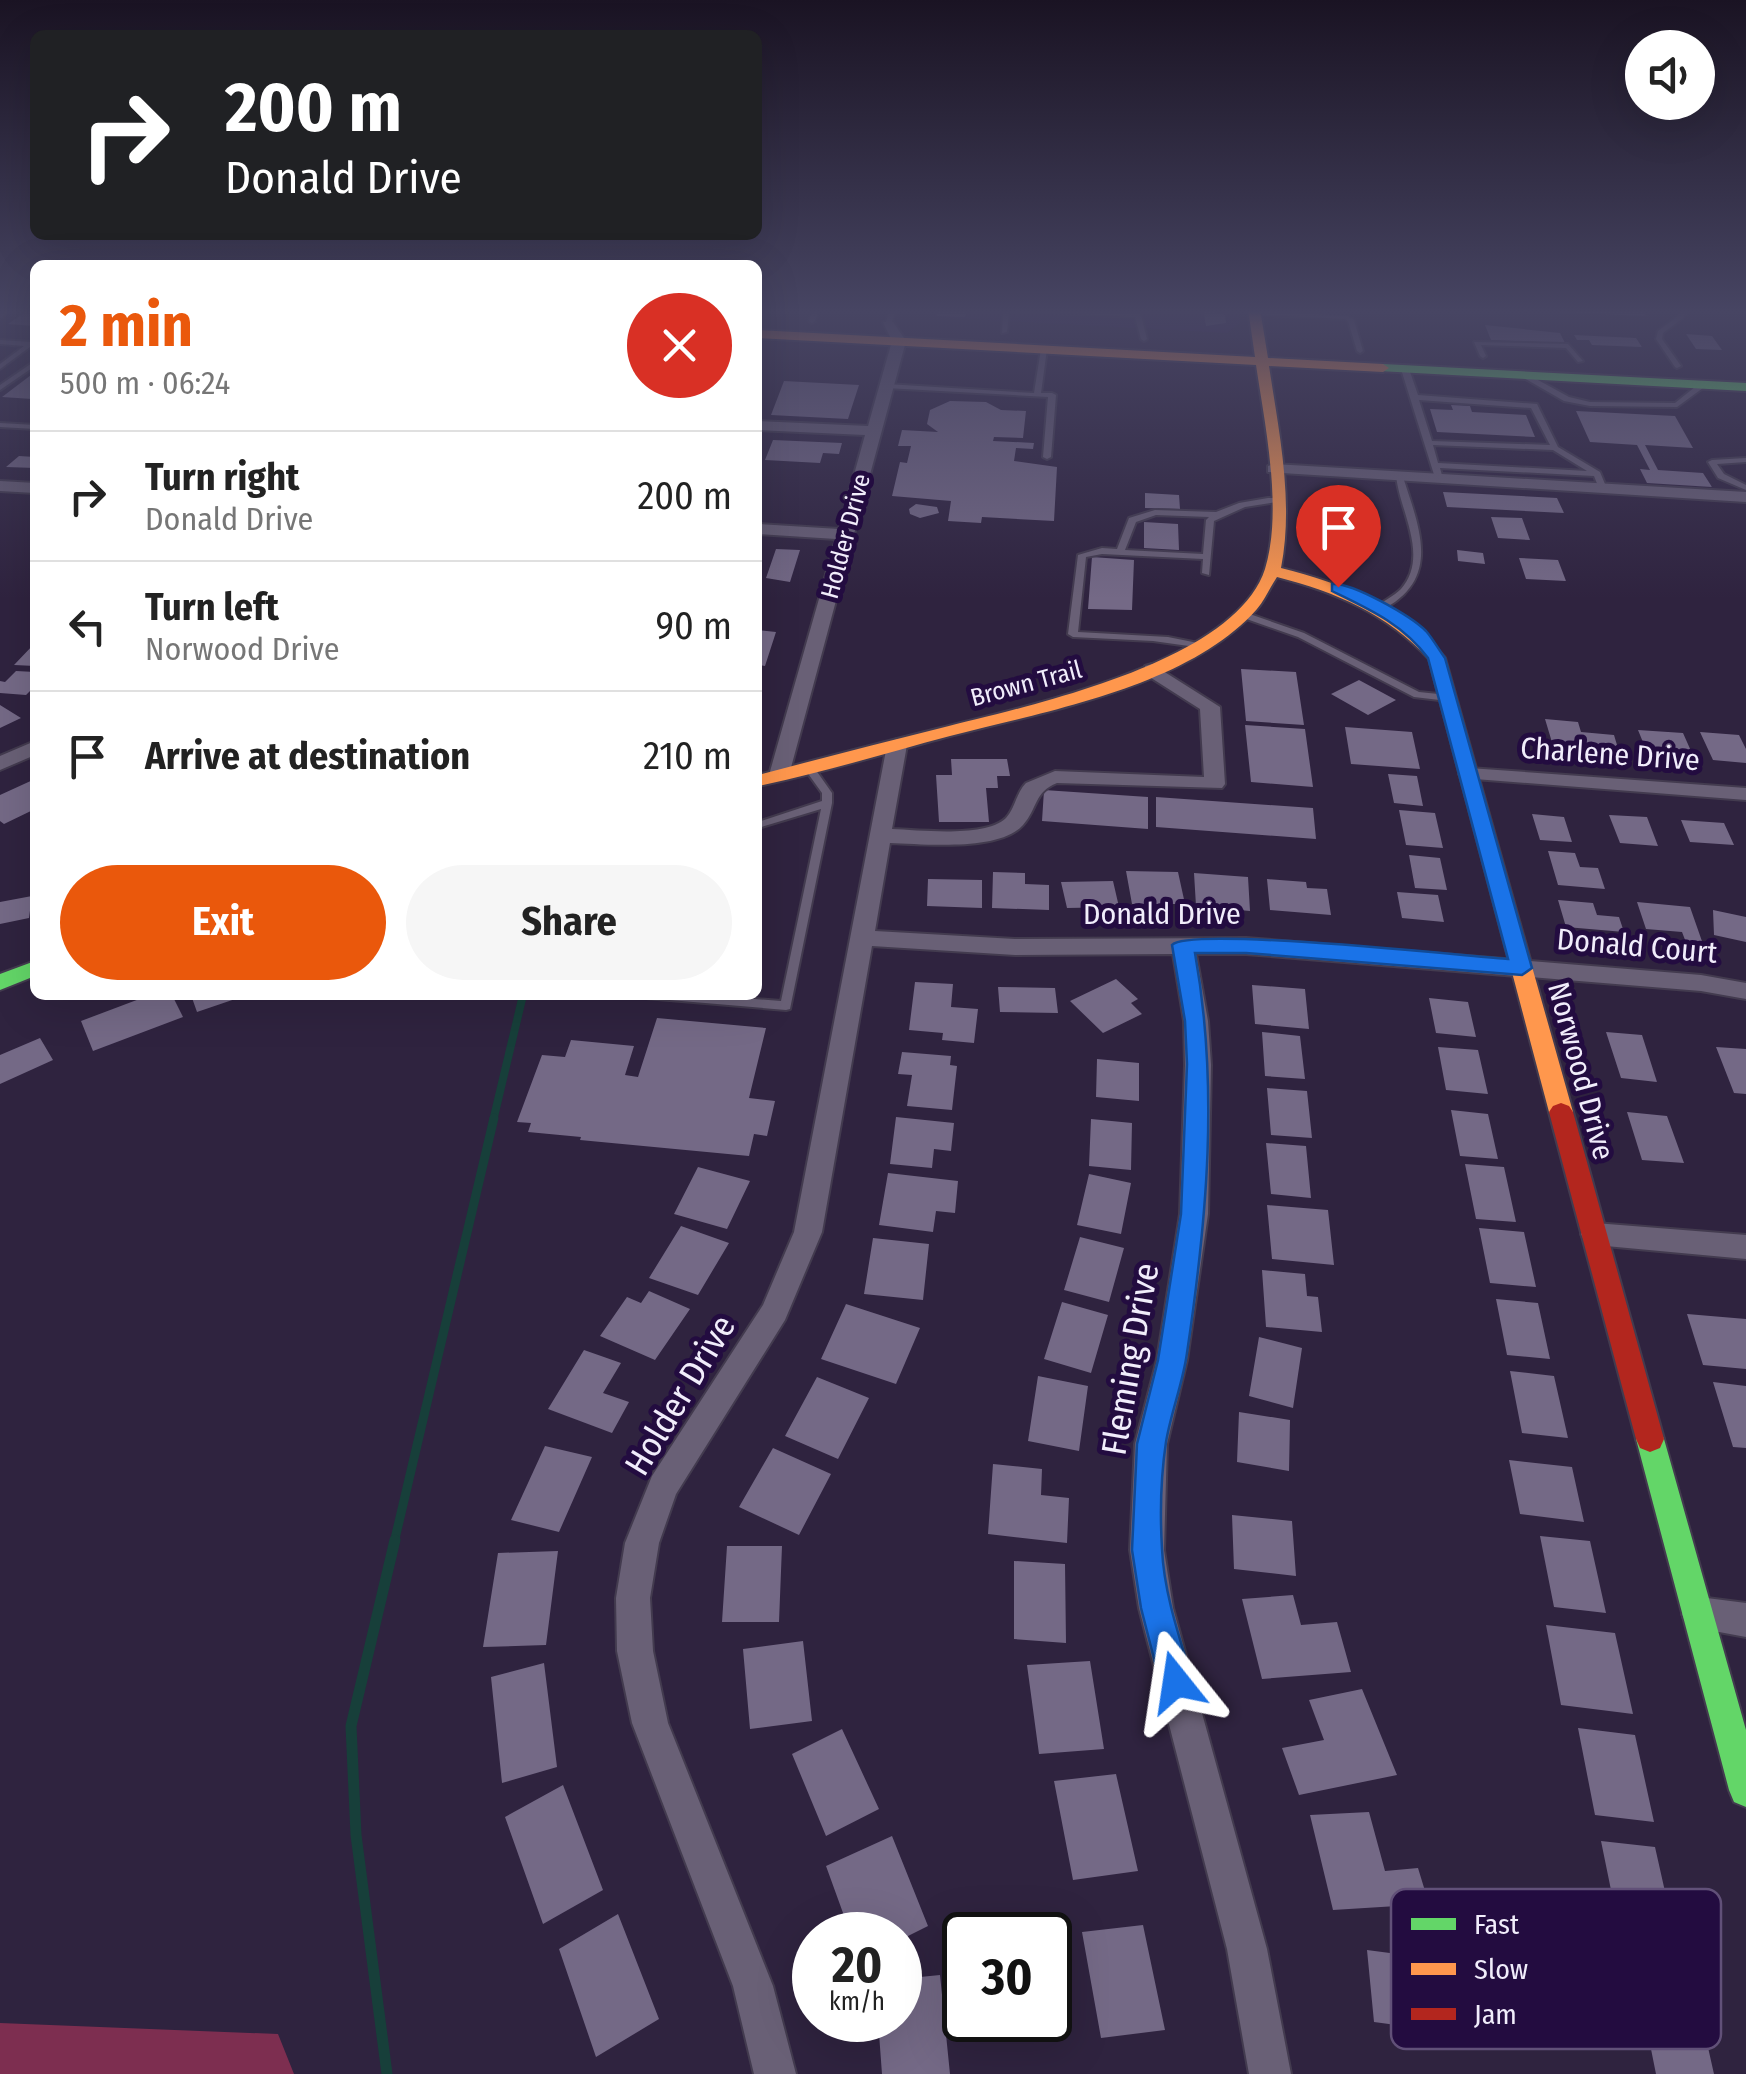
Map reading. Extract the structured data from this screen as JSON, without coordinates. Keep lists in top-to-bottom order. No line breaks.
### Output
{"streets":{"main road":["Brown Trail","Norwood Drive"],"street":["Holder Drive","Charlene Drive","Donald Drive","Donald Court","Fleming Drive"]},"crossings":[["Holder Drive","Brown Trail"],["Holder Drive","Donald Drive"],["Brown Trail","Norwood Drive"],["Charlene Drive","Norwood Drive"],["Donald Drive","Donald Court"],["Donald Drive","Norwood Drive"],["Donald Drive","Fleming Drive"],["Donald Court","Norwood Drive"]],"legend":["Fast","Slow","Jam"],"page":{"turn":["200 m","Donald Drive"],"heading":["2 min","500 m · 06:24"],"list":[{"name":"Turn right","note":"Donald Drive","value":"200 m"},{"name":"Turn left","note":"Norwood Drive","value":"90 m"},{"name":"Arrive at destination","value":"210 m"}],"buttons":["Exit","Share"],"speed":"20 km/h","limit":"30"}}
